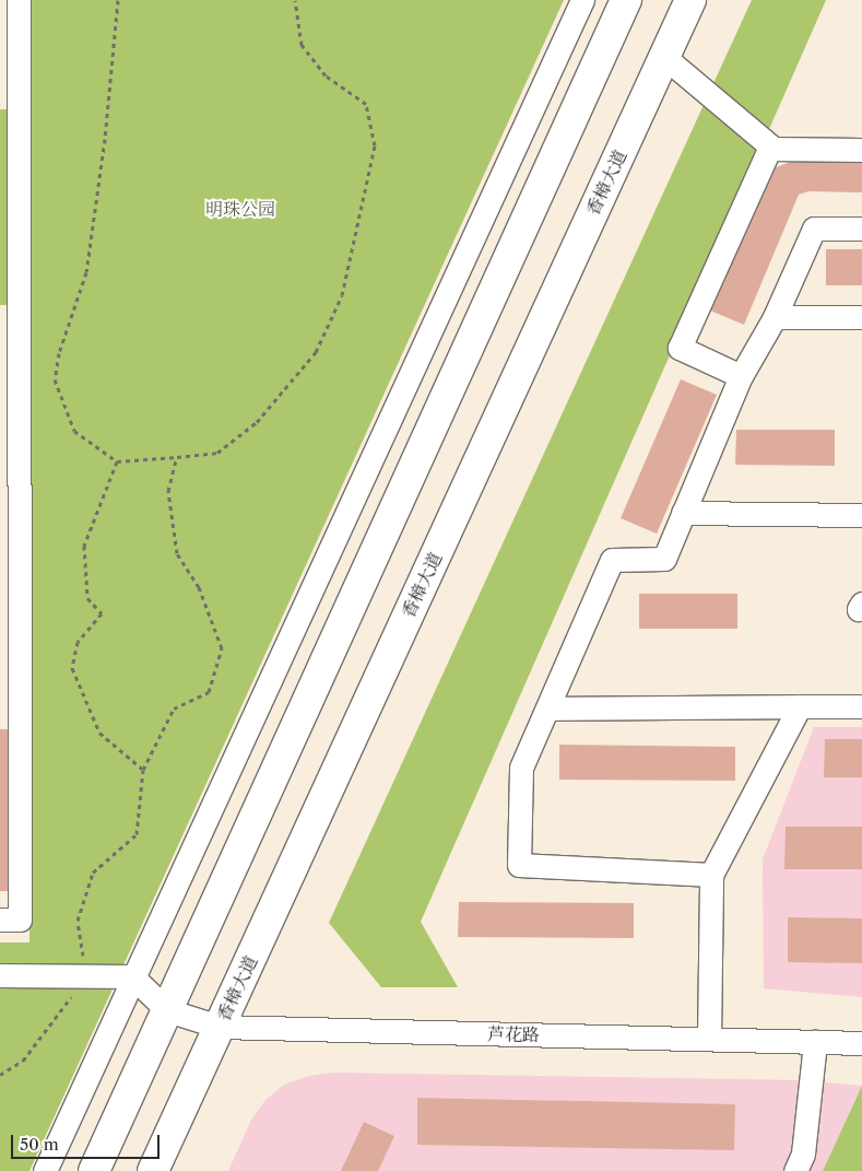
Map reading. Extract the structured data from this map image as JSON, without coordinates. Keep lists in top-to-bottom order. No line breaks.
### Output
{"streets":{"main road":["香樟大道"],"street":["芦花路"]},"crossings":[["香樟大道","芦花路"]],"parks":["明珠公园"],"scale_bar":"50 m"}
